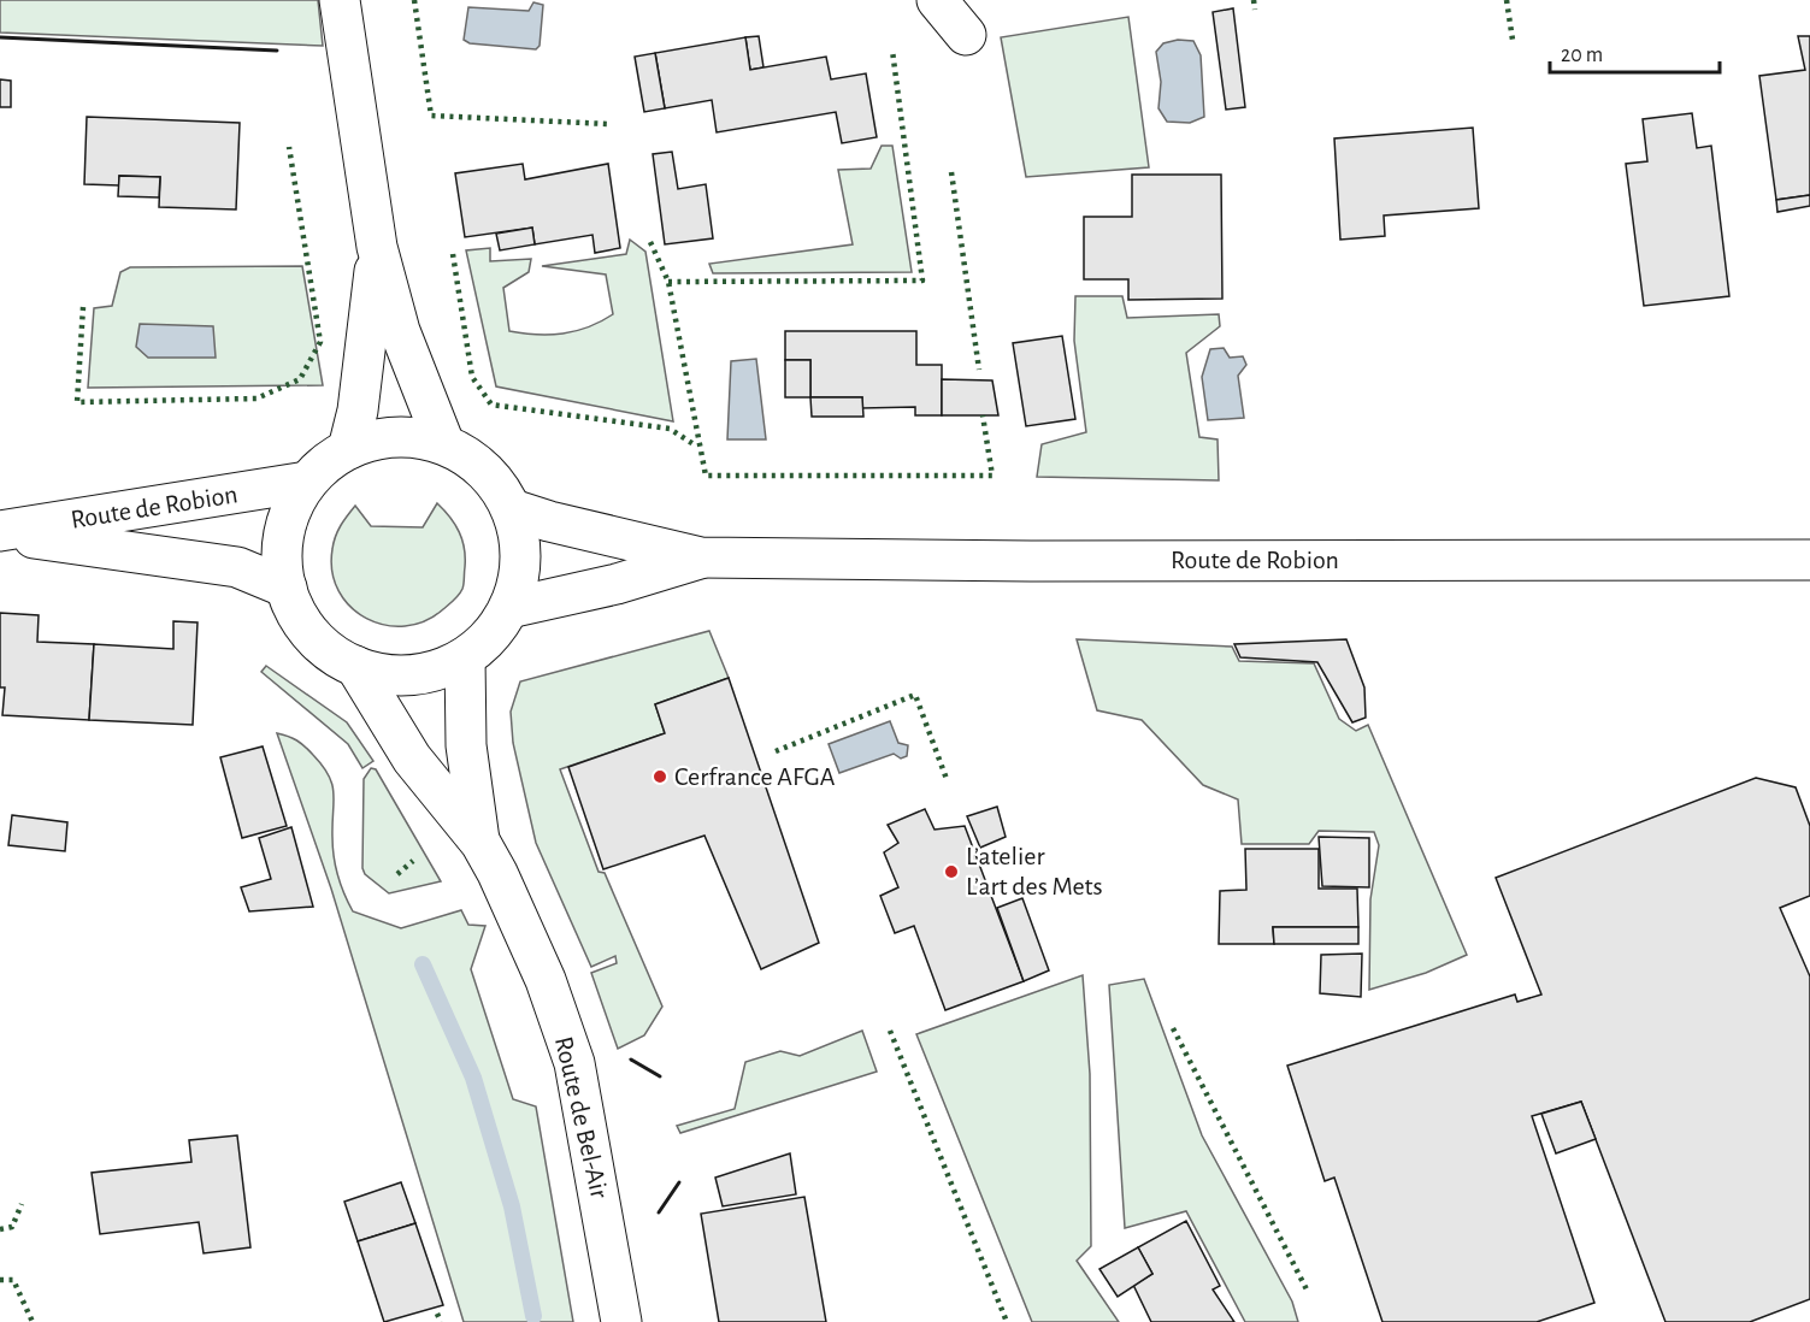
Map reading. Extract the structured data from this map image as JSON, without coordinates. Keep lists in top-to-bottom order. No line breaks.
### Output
{"streets":{"main road":["Route de Robion","Route de Bel-Air"]},"crossings":[["Route de Robion","Route de Bel-Air"]],"places":["Cerfrance AFGA","L’atelier L’art des Mets"],"scale_bar":"20 m"}
